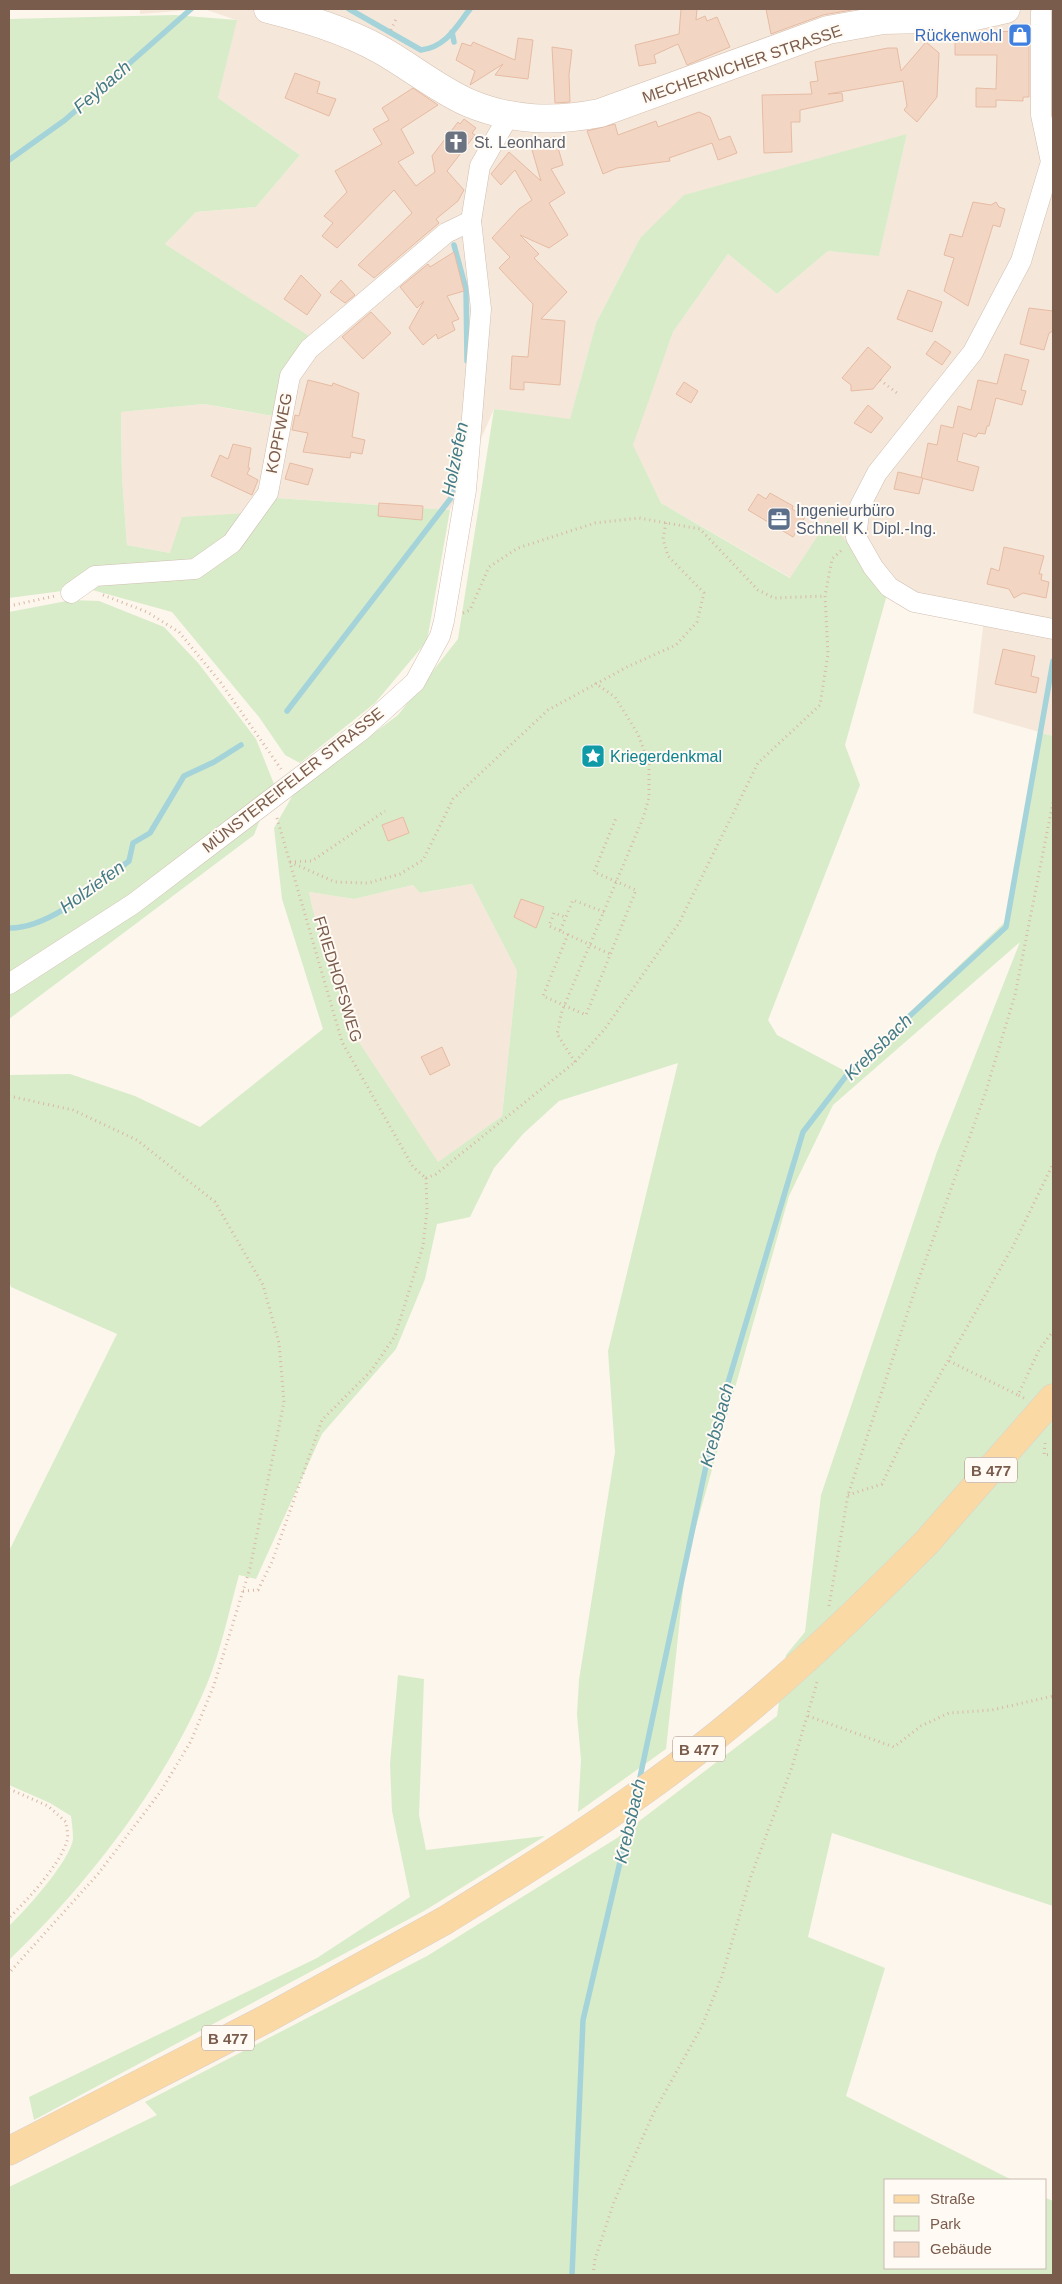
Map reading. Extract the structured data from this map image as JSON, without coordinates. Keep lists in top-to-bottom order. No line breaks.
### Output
{"streets":{"main road":["MECHERNICHER STRASSE","B 477"],"street":["KOPFWEG","MÜNSTEREIFELER STRASSE"],"path":["FRIEDHOFSWEG"]},"crossings":[["MECHERNICHER STRASSE","MÜNSTEREIFELER STRASSE"],["KOPFWEG","MÜNSTEREIFELER STRASSE"],["MÜNSTEREIFELER STRASSE","FRIEDHOFSWEG"]],"water":["Feybach","Holziefen","Krebsbach"],"places":{"shop":["Rückenwohl"],"church":["St. Leonhard"],"office":["Ingenieurbüro Schnell K. Dipl.-Ing."],"place":["Kriegerdenkmal"]},"legend":["Straße","Park","Gebäude"]}
